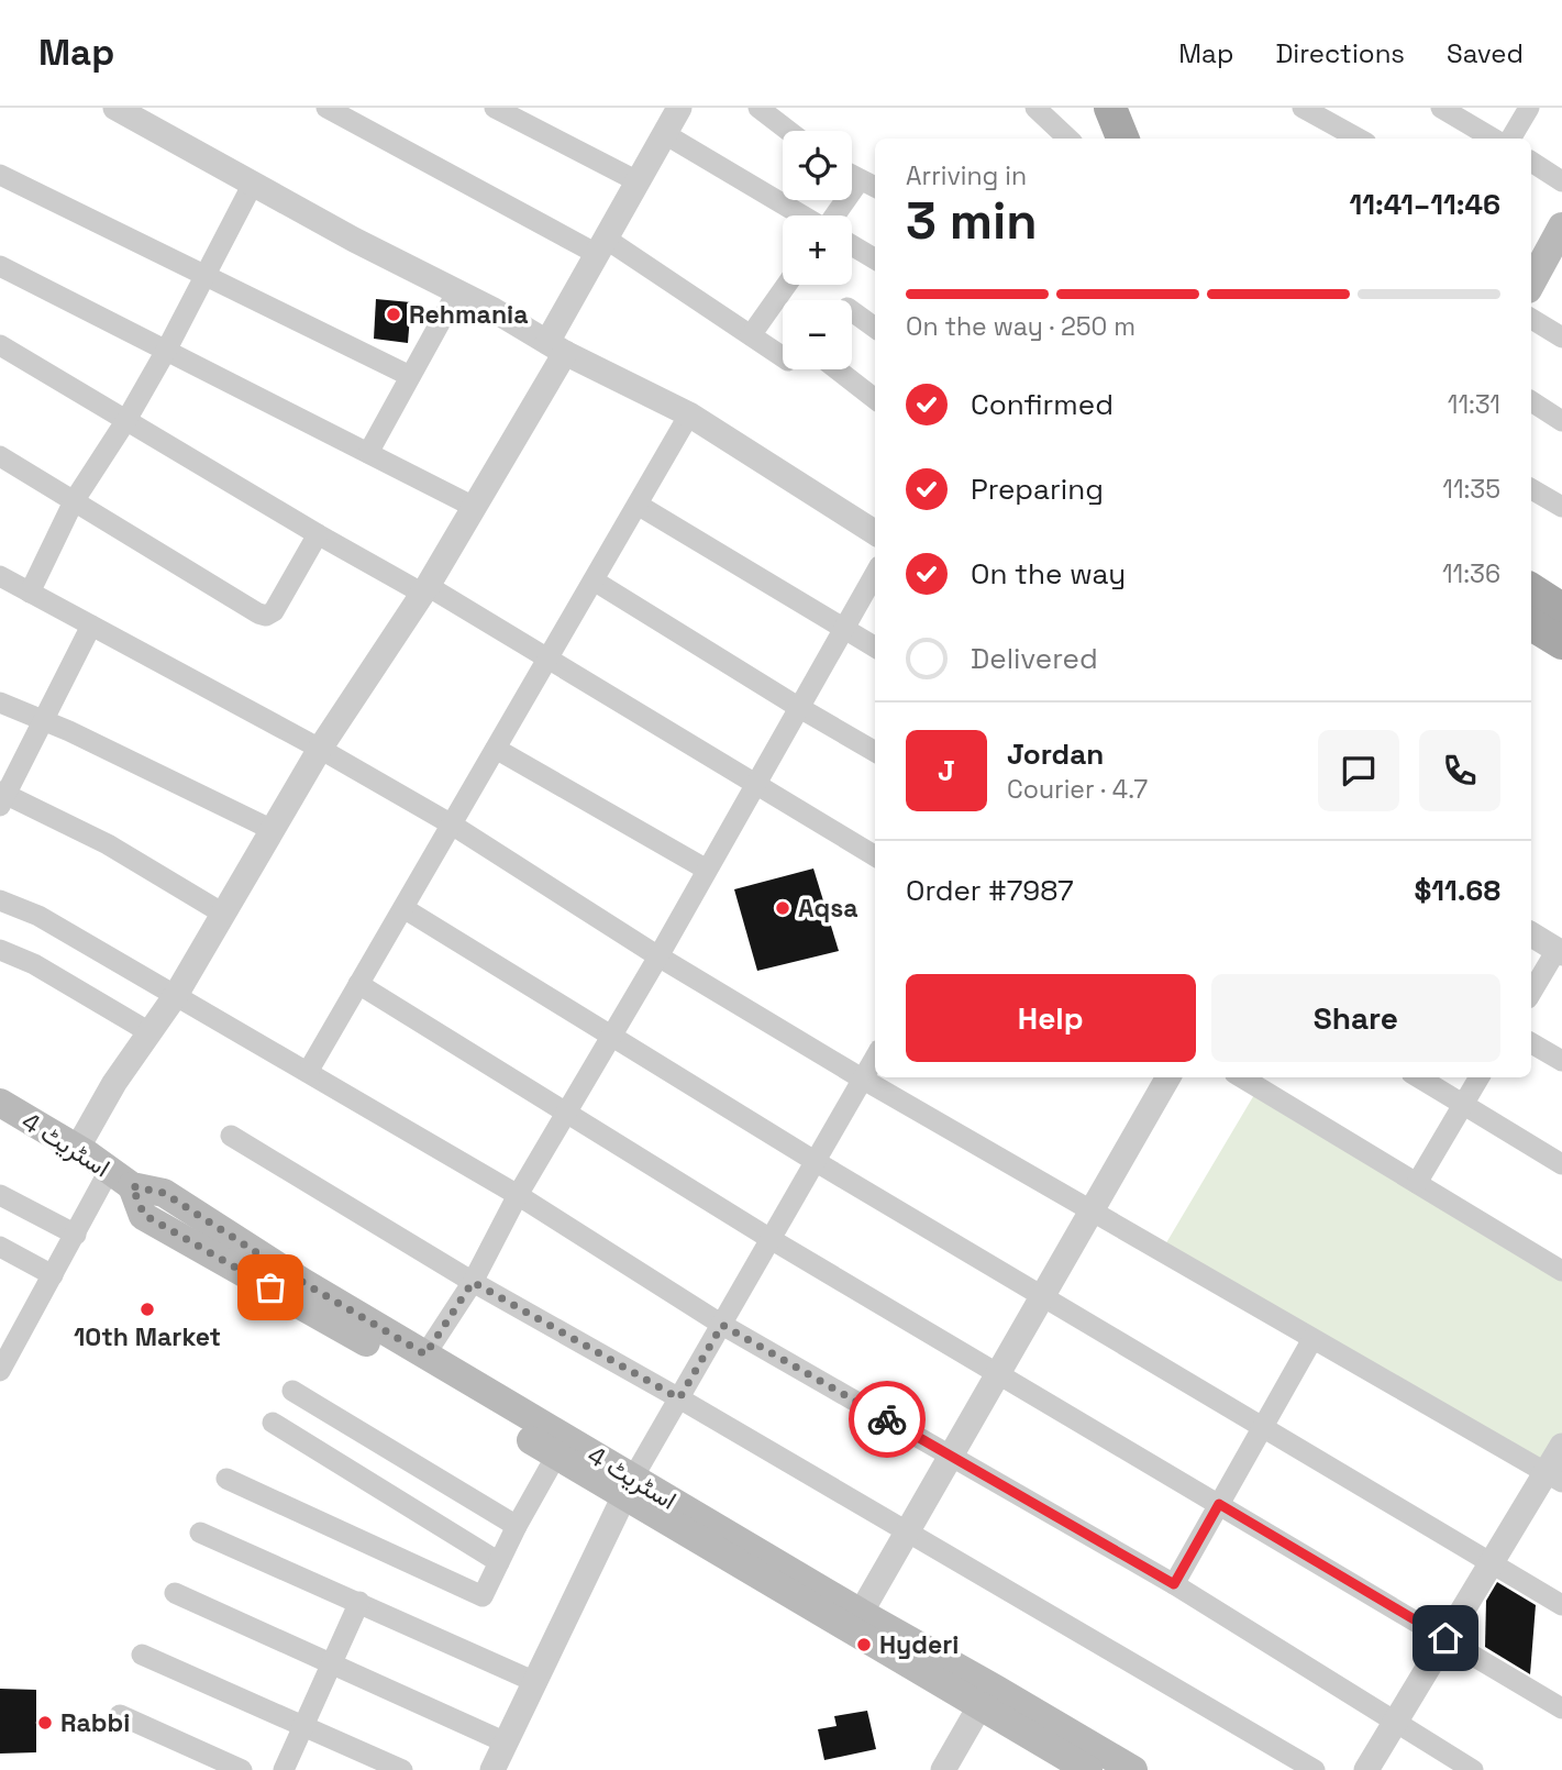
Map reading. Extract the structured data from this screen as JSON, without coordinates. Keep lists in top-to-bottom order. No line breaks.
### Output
{"streets":{"main road":["اسٹریٹ 4"]},"places":["Rehmania","Aqsa","10th Market","Hyderi","Rabbi"],"page":{"header":"Map","nav":["Map","Directions","Saved"],"map_buttons":["+","−"],"heading":["3 min","Arriving in","11:41–11:46"],"panel":["Jordan","Courier · 4.7","Order #7987","$11.68"],"bar":"On the way · 250 m","list":[["Confirmed","11:31"],["Preparing","11:35"],["On the way","11:36"],"Delivered"],"round":"J","buttons":["Help","Share"]}}
